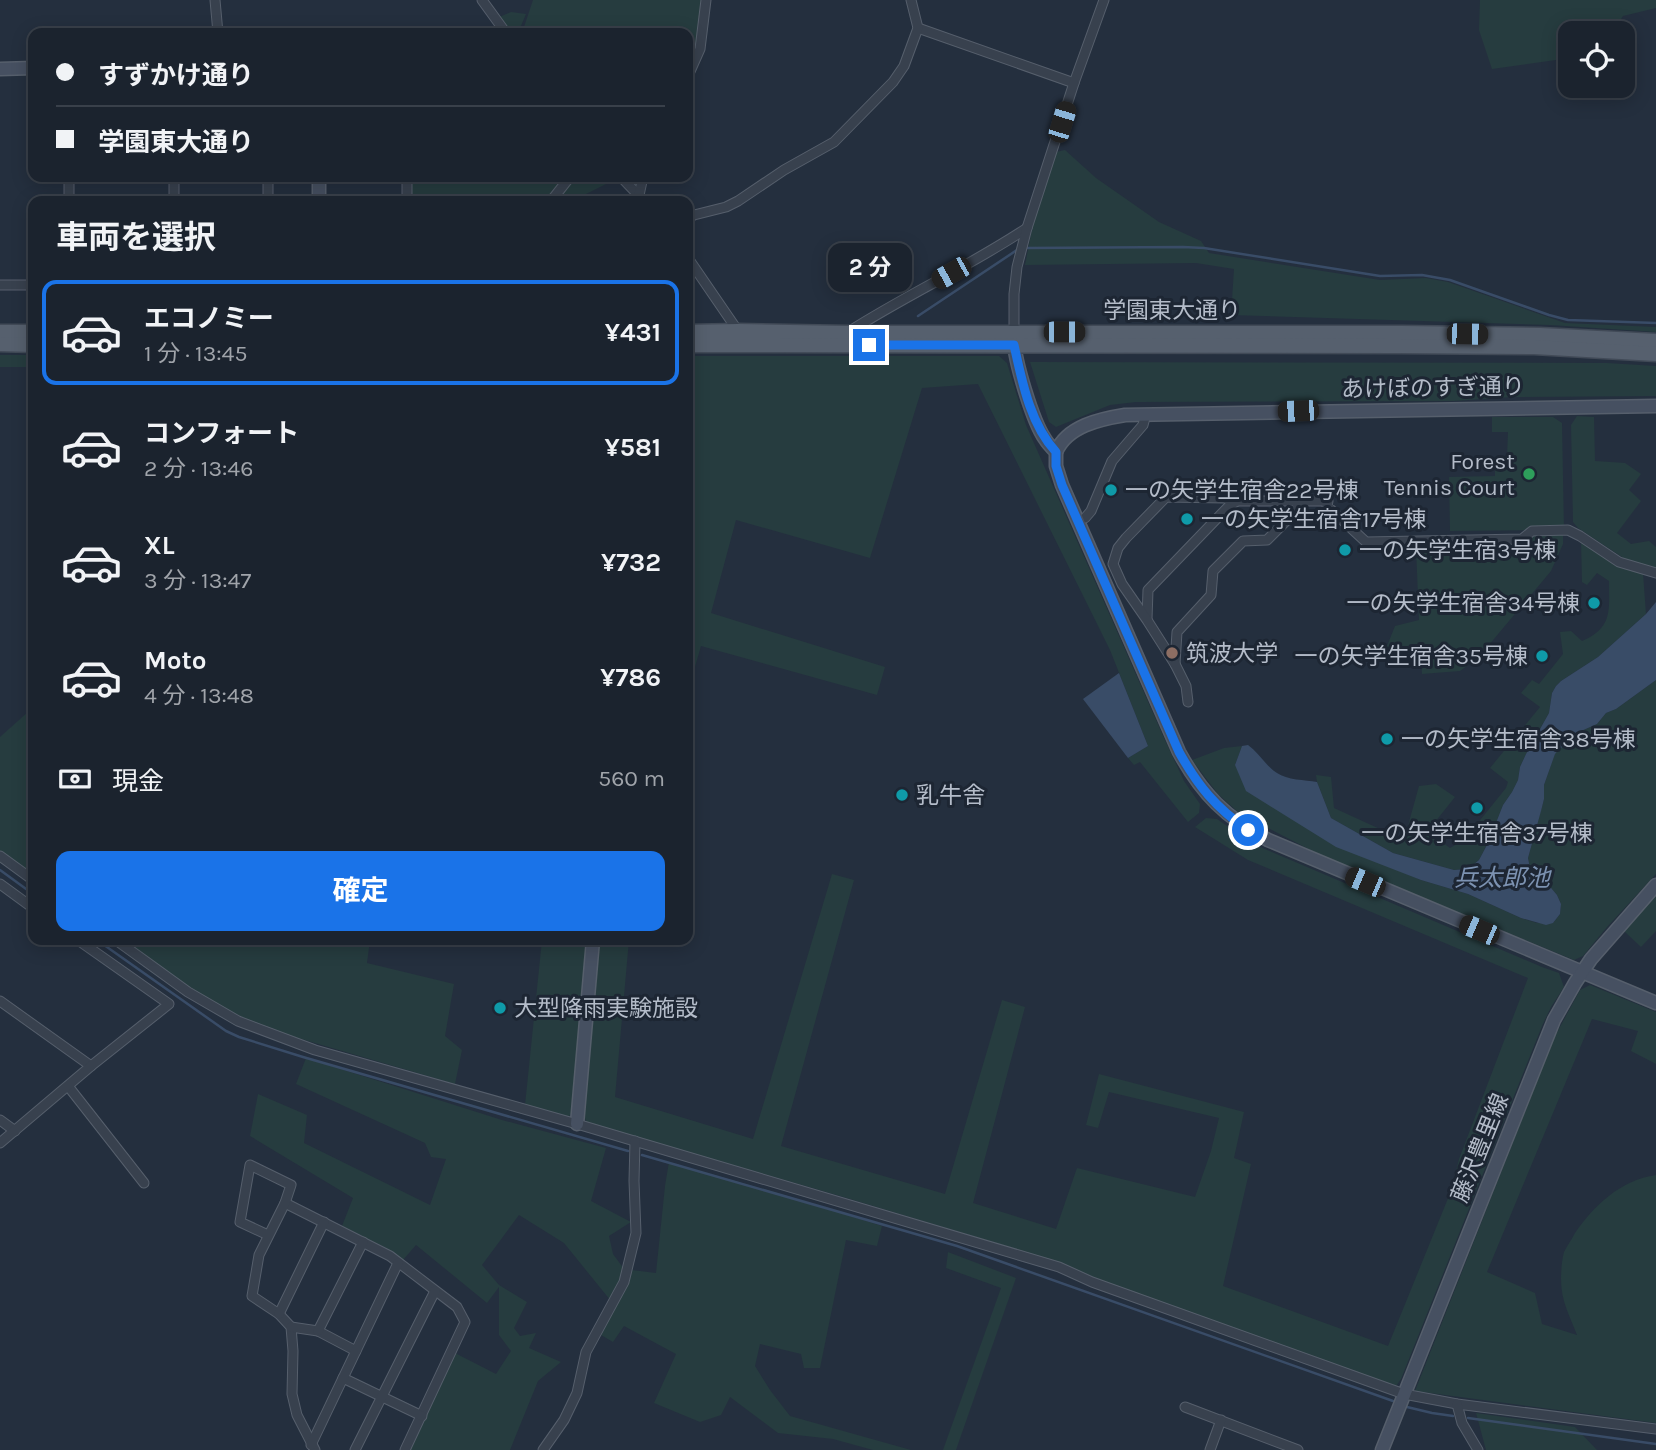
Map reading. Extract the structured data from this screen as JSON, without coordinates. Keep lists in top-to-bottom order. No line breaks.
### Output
{"streets":{"main road":["学園東大通り"],"street":["あけぼのすぎ通り","藤沢豊里線"]},"water":["兵太郎池"],"places":["Forest Tennis Court","一の矢学生宿舎22号棟","一の矢学生宿舎17号棟","一の矢学生宿3号棟","一の矢学生宿舎34号棟","筑波大学","一の矢学生宿舎35号棟","一の矢学生宿舎38号棟","乳牛舎","一の矢学生宿舎37号棟","大型降雨実験施設"],"page":{"banner":["すずかけ通り","学園東大通り"],"heading":"車両を選択","bubble":"2 分","list":[{"name":"エコノミー","note":"1 分 · 13:45","value":"¥431"},{"name":"コンフォート","note":"2 分 · 13:46","value":"¥581"},{"name":"XL","note":"3 分 · 13:47","value":"¥732"},{"name":"Moto","note":"4 分 · 13:48","value":"¥786"}],"pay":["現金","560 m"],"buttons":"確定"}}
